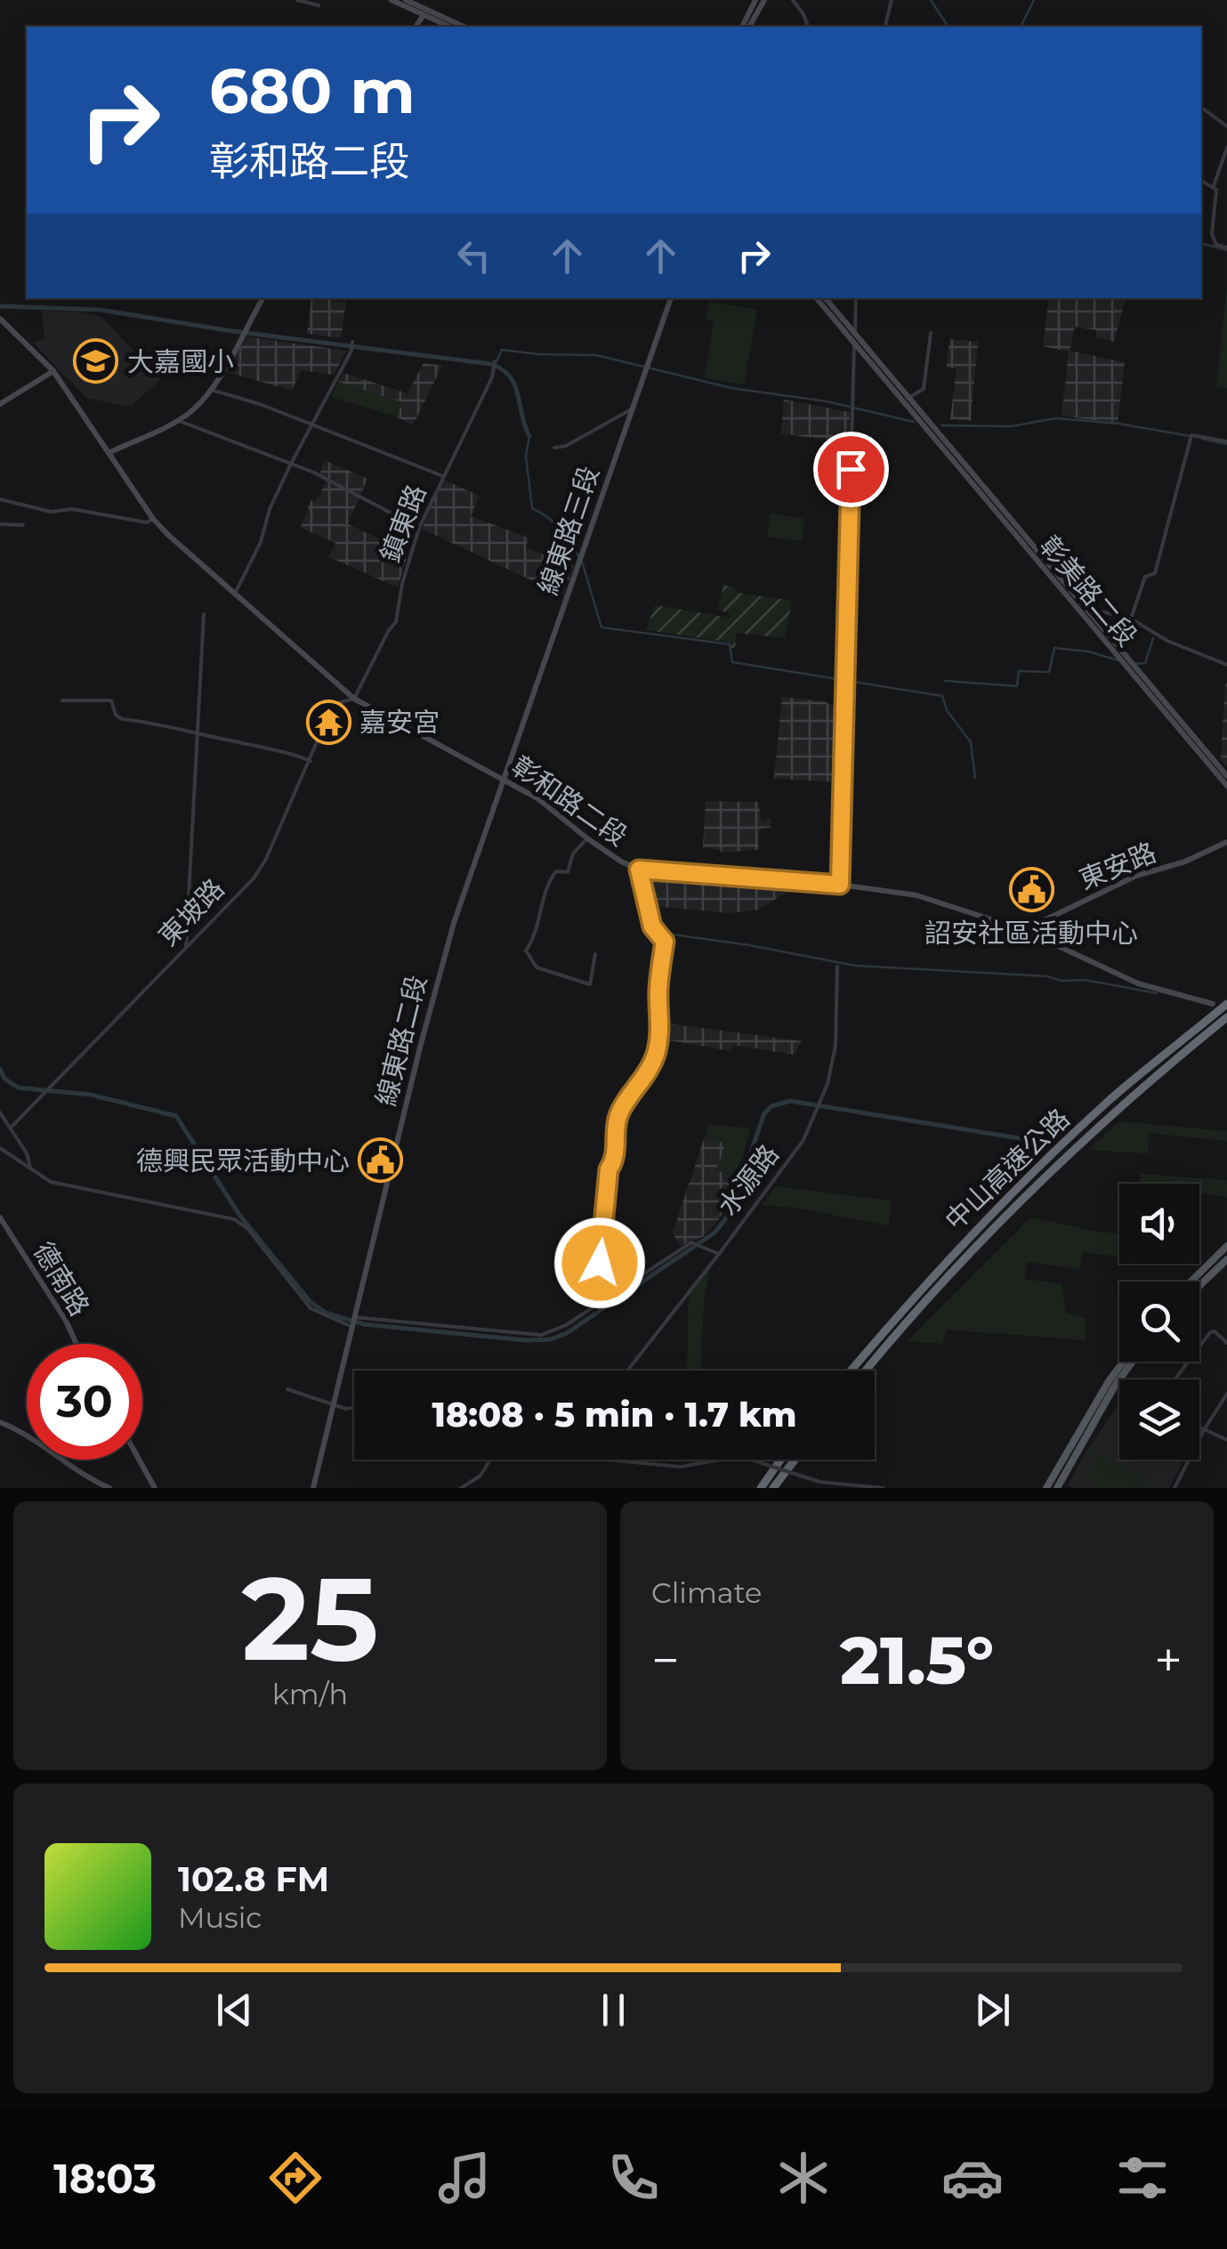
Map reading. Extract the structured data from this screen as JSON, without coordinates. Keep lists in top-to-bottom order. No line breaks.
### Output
{"streets":{"highway":["中山高速公路"],"main road":["線東路三段","彰美路二段","彰和路二段","東安路","線東路二段","德南路"],"street":["鎮東路","東坡路","水源路"]},"crossings":[["鎮東路","彰和路二段"],["鎮東路","東坡路"],["線東路三段","彰和路二段"],["線東路三段","線東路二段"],["彰和路二段","東安路"],["彰和路二段","東坡路"],["彰和路二段","線東路二段"]],"places":{"school or university":["大嘉國小"],"temple":["嘉安宮"],"public building":["詔安社區活動中心","德興民眾活動中心"]},"page":{"turn":["680 m","彰和路二段"],"limit":"30","trip":"18:08 · 5 min · 1.7 km","tile":[["25","km/h"],"Climate"],"heat":["−","21.5°","+"],"song":["102.8 FM","Music"],"tabs":"18:03"}}
